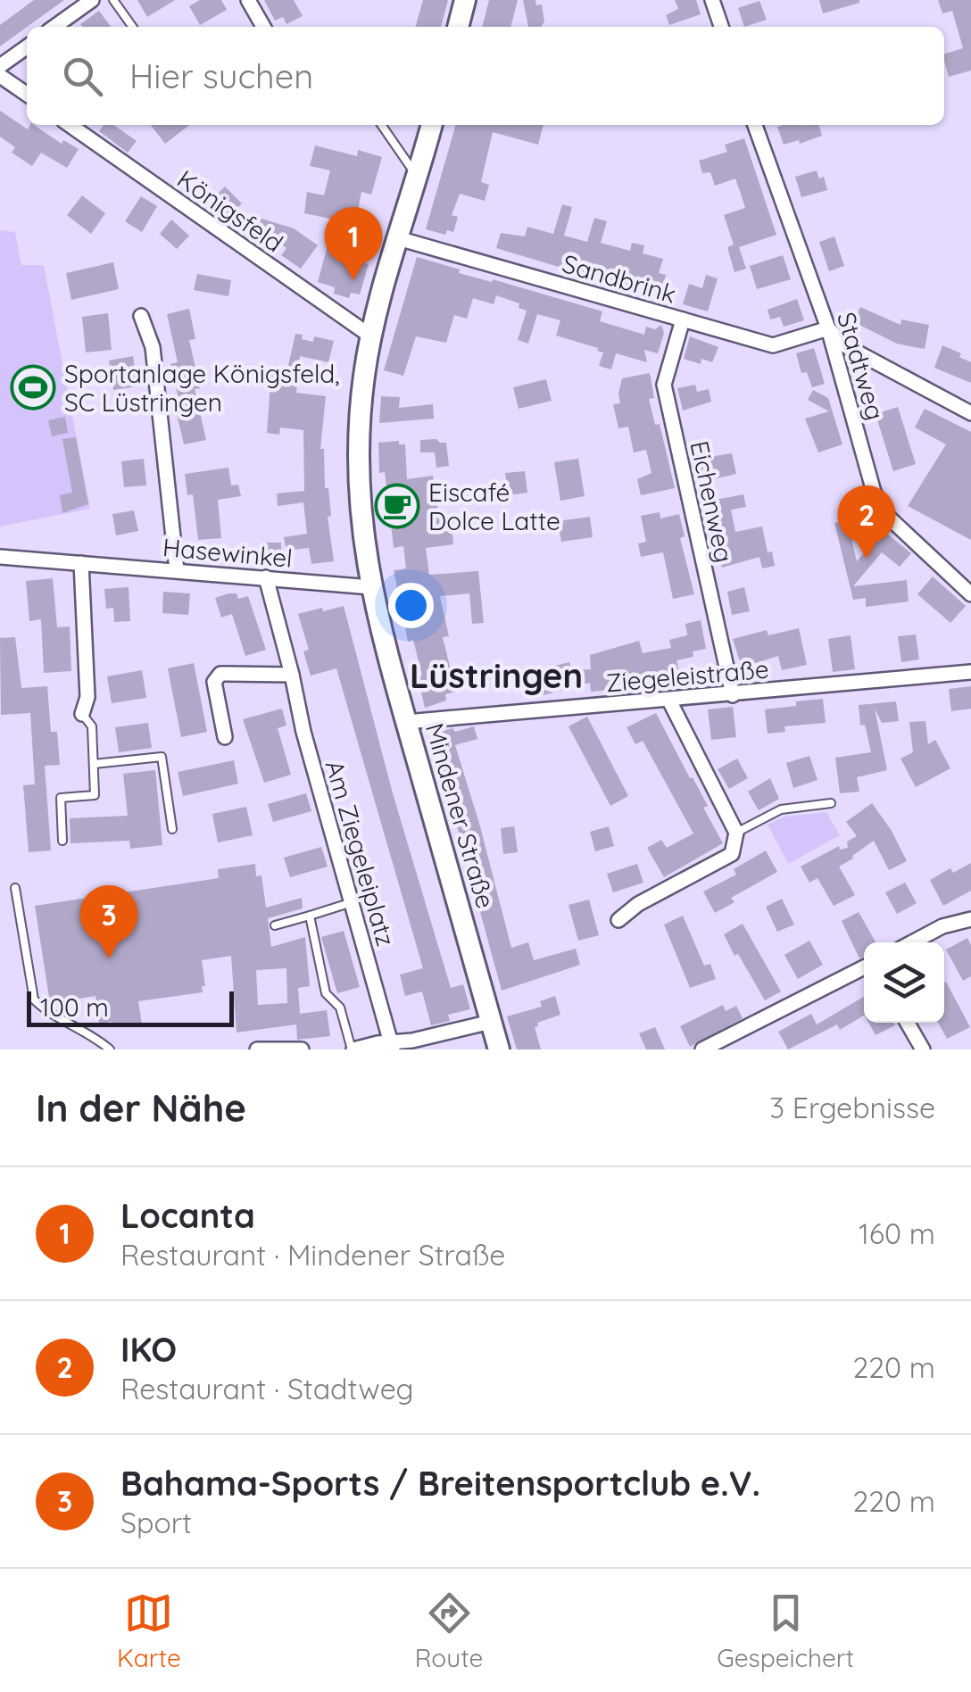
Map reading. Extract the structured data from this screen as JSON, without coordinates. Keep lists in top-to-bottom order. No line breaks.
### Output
{"streets":{"main road":["Mindener Straße"],"street":["Königsfeld","Sandbrink","Stadtweg","Eichenweg","Hasewinkel","Ziegeleistraße","Am Ziegeleiplatz"]},"crossings":[["Königsfeld","Mindener Straße"],["Sandbrink","Stadtweg"],["Sandbrink","Eichenweg"],["Sandbrink","Mindener Straße"],["Eichenweg","Ziegeleistraße"],["Hasewinkel","Mindener Straße"],["Hasewinkel","Am Ziegeleiplatz"],["Ziegeleistraße","Mindener Straße"]],"districts":["Lüstringen"],"places":{"sports":["Sportanlage Königsfeld, SC Lüstringen"],"cafe":["Eiscafé Dolce Latte"]},"scale_bar":"100 m","page":{"search":"Hier suchen","pins":["1","2","3"],"scale":"100 m","heading":["In der Nähe","3 Ergebnisse"],"list":[{"mark":"1","name":"Locanta","note":"Restaurant · Mindener Straße","value":"160 m"},{"mark":"2","name":"IKO","note":"Restaurant · Stadtweg","value":"220 m"},{"mark":"3","name":"Bahama-Sports / Breitensportclub e.V.","note":"Sport","value":"220 m"}],"nav":["Karte","Route","Gespeichert"]}}
